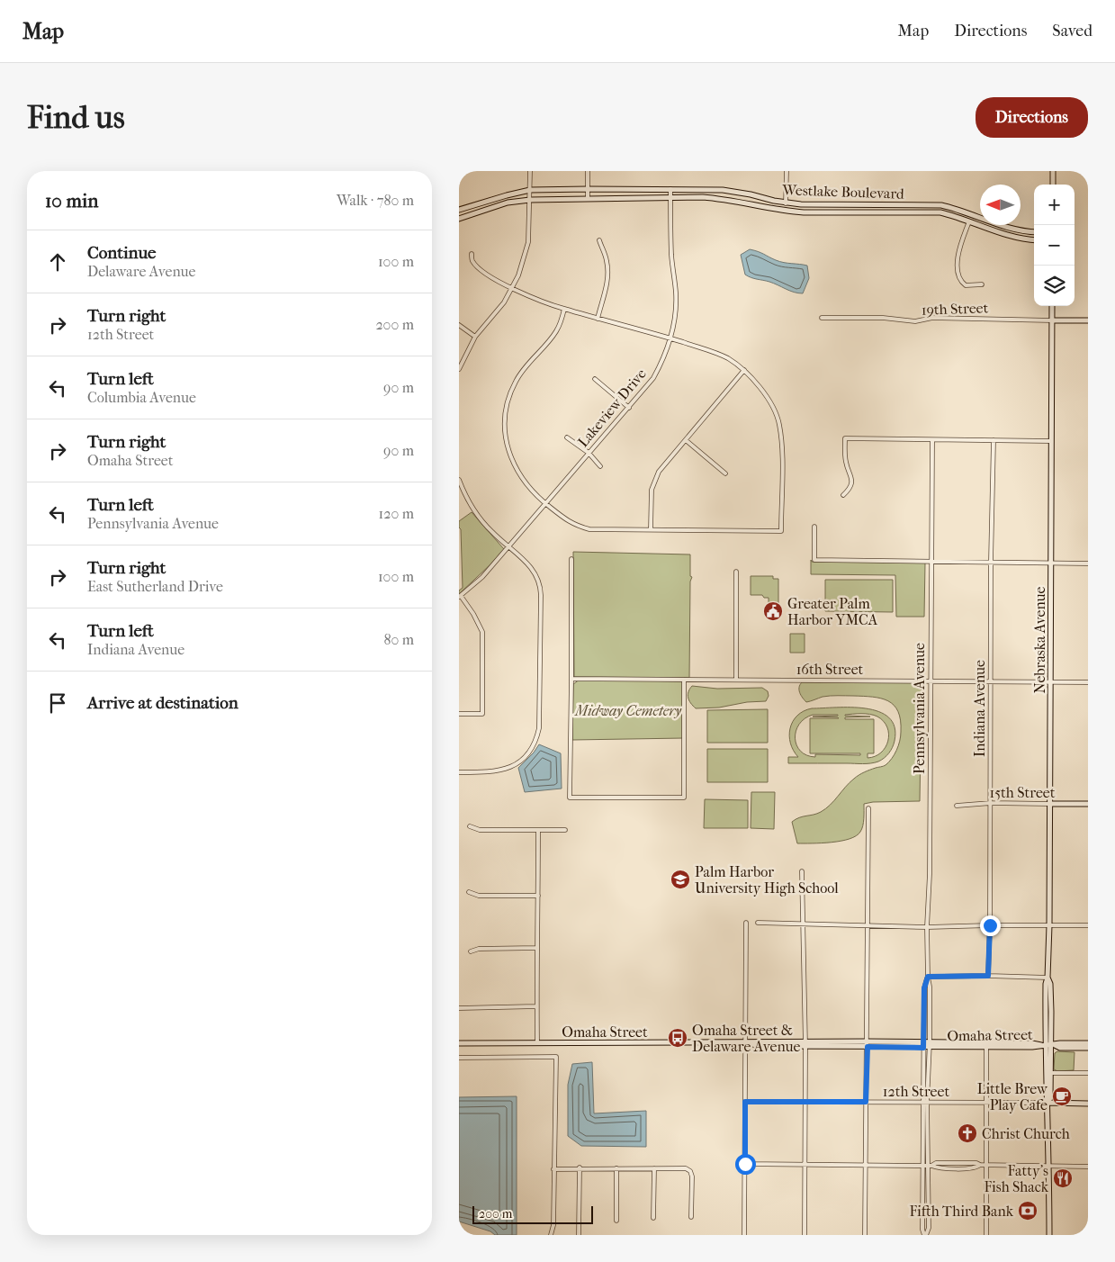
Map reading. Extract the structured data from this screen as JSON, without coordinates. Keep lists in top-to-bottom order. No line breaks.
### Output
{"streets":{"street":["Westlake Boulevard","19th Street","Lakeview Drive","Nebraska Avenue","16th Street","Pennsylvania Avenue","Indiana Avenue","15th Street","Omaha Street","12th Street"]},"crossings":[["Westlake Boulevard","Lakeview Drive"],["19th Street","Nebraska Avenue"],["Nebraska Avenue","16th Street"],["Nebraska Avenue","15th Street"],["Nebraska Avenue","Omaha Street"],["Nebraska Avenue","12th Street"],["16th Street","Pennsylvania Avenue"],["16th Street","Indiana Avenue"],["Pennsylvania Avenue","Omaha Street"],["Pennsylvania Avenue","12th Street"],["Indiana Avenue","15th Street"]],"parks":["Midway Cemetery"],"places":{"public building":["Greater Palm Harbor YMCA"],"school or university":["Palm Harbor University High School"],"bus stop":["Omaha Street & Delaware Avenue"],"cafe":["Little Brew Play Cafe"],"church":["Christ Church"],"restaurant":["Fatty's Fish Shack"],"bank":["Fifth Third Bank"]},"scale_bar":"200 m","north":"left","page":{"header":"Map","nav":["Map","Directions","Saved"],"buttons":"Directions","title":"Find us","heading":["10 min","Walk · 780 m"],"map_buttons":["+","−"],"list":[["Continue","Delaware Avenue","100 m"],["Turn right","12th Street","200 m"],["Turn left","Columbia Avenue","90 m"],["Turn right","Omaha Street","90 m"],["Turn left","Pennsylvania Avenue","120 m"],["Turn right","East Sutherland Drive","100 m"],["Turn left","Indiana Avenue","80 m"],"Arrive at destination"],"scale":"200 m"}}
